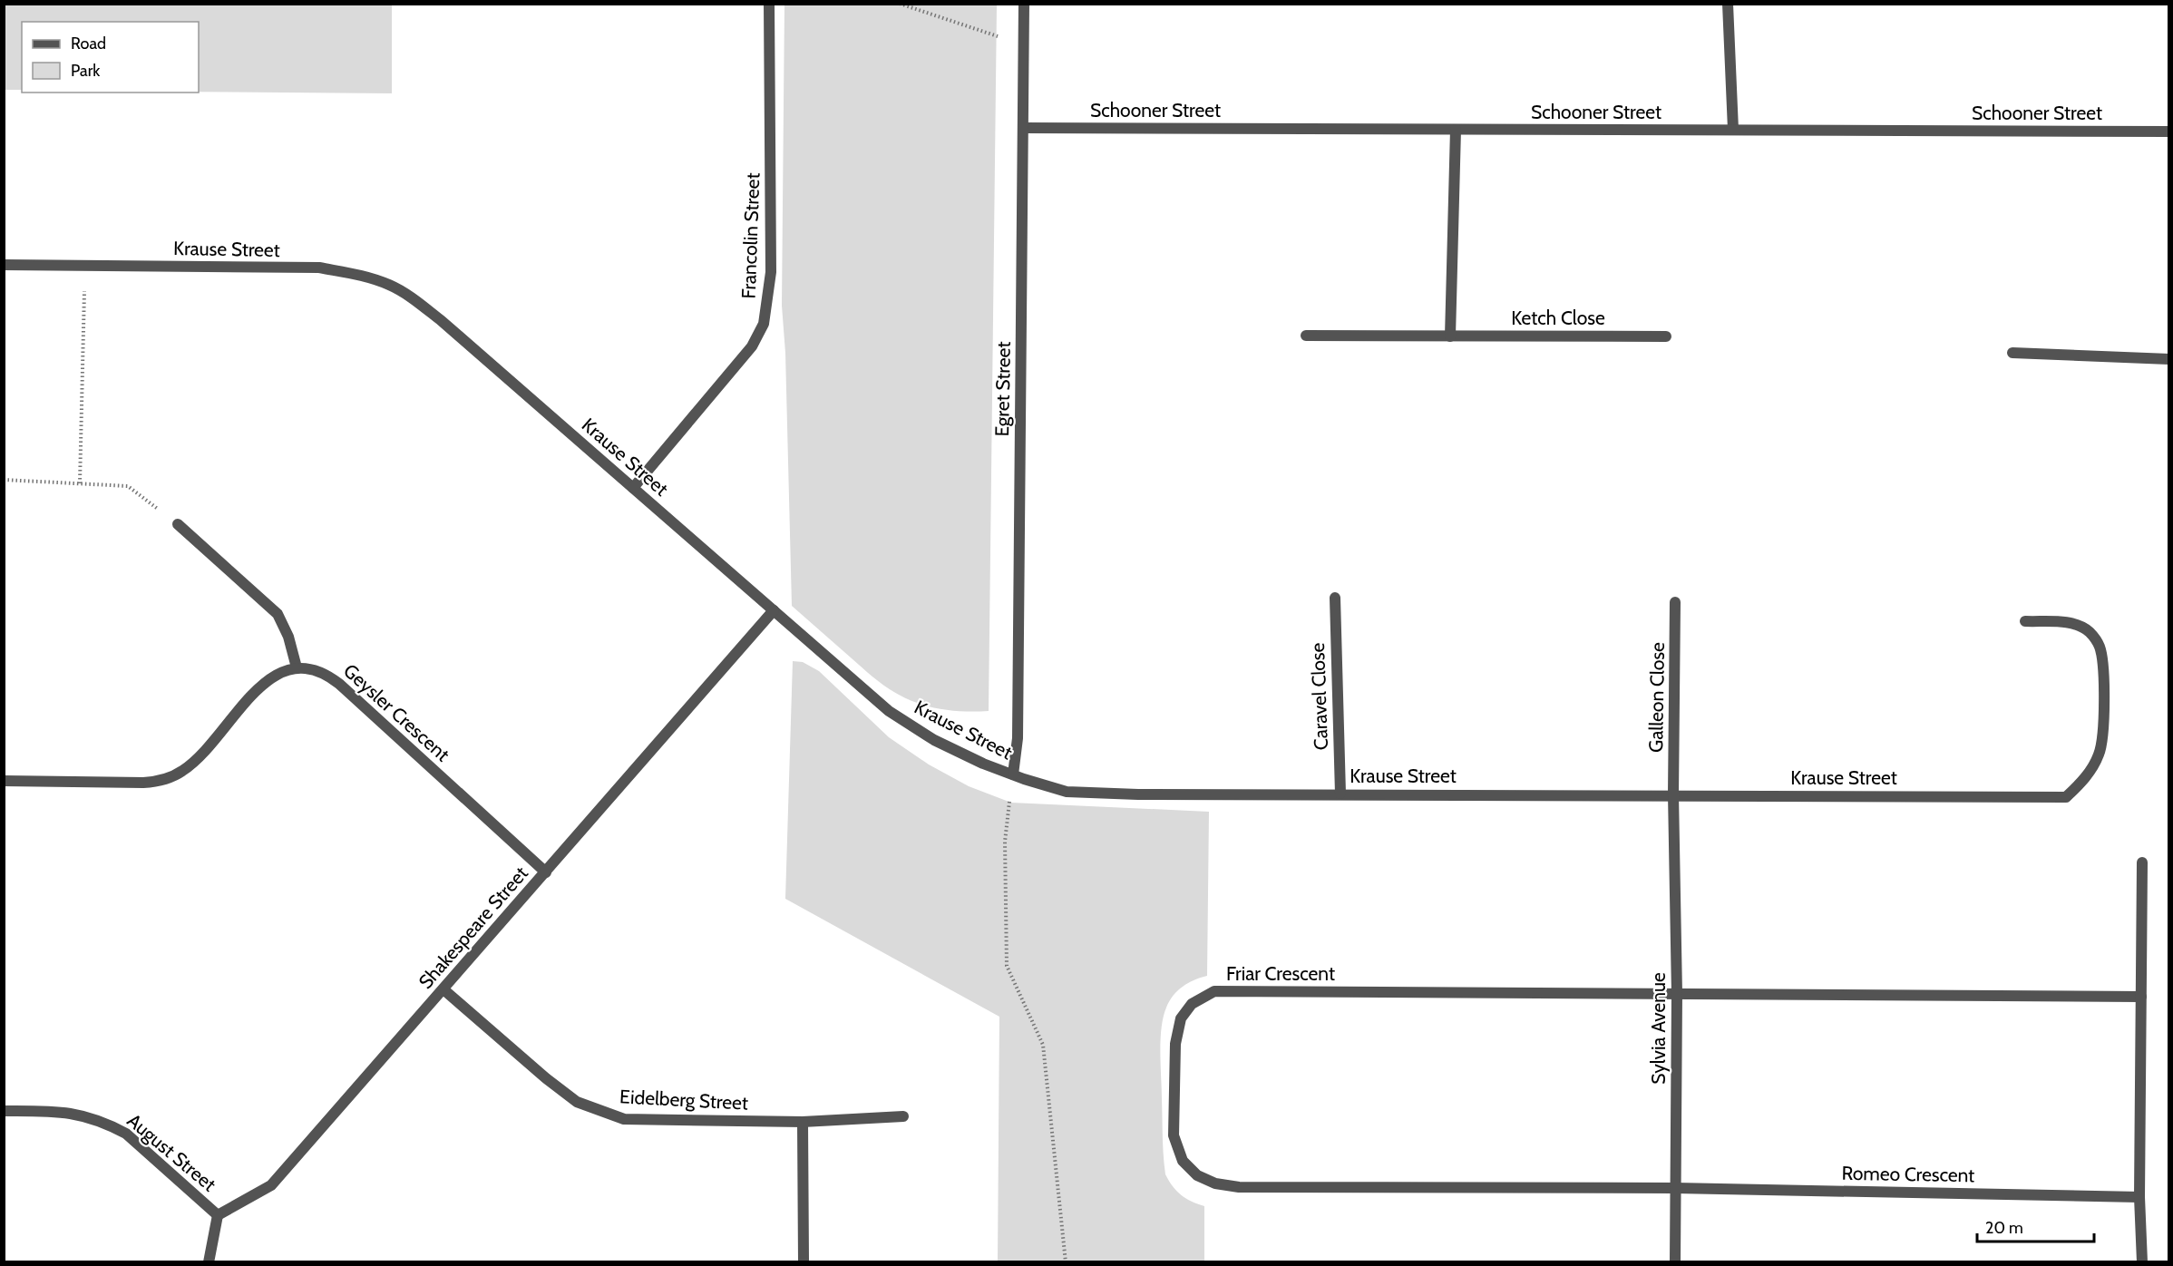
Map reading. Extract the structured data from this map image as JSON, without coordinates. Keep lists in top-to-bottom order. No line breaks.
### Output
{"streets":{"street":["Schooner Street","Francolin Street","Krause Street","Ketch Close","Egret Street","Caravel Close","Galleon Close","Geysler Crescent","Shakespeare Street","Friar Crescent","Sylvia Avenue","Eidelberg Street","August Street","Romeo Crescent"]},"crossings":[["Schooner Street","Egret Street"],["Francolin Street","Krause Street"],["Krause Street","Egret Street"],["Krause Street","Caravel Close"],["Krause Street","Galleon Close"],["Krause Street","Shakespeare Street"],["Krause Street","Sylvia Avenue"],["Galleon Close","Sylvia Avenue"],["Geysler Crescent","Shakespeare Street"],["Shakespeare Street","Eidelberg Street"],["Shakespeare Street","August Street"],["Friar Crescent","Sylvia Avenue"],["Friar Crescent","Romeo Crescent"],["Sylvia Avenue","Romeo Crescent"]],"legend":["Road","Park"],"scale_bar":"20 m"}
